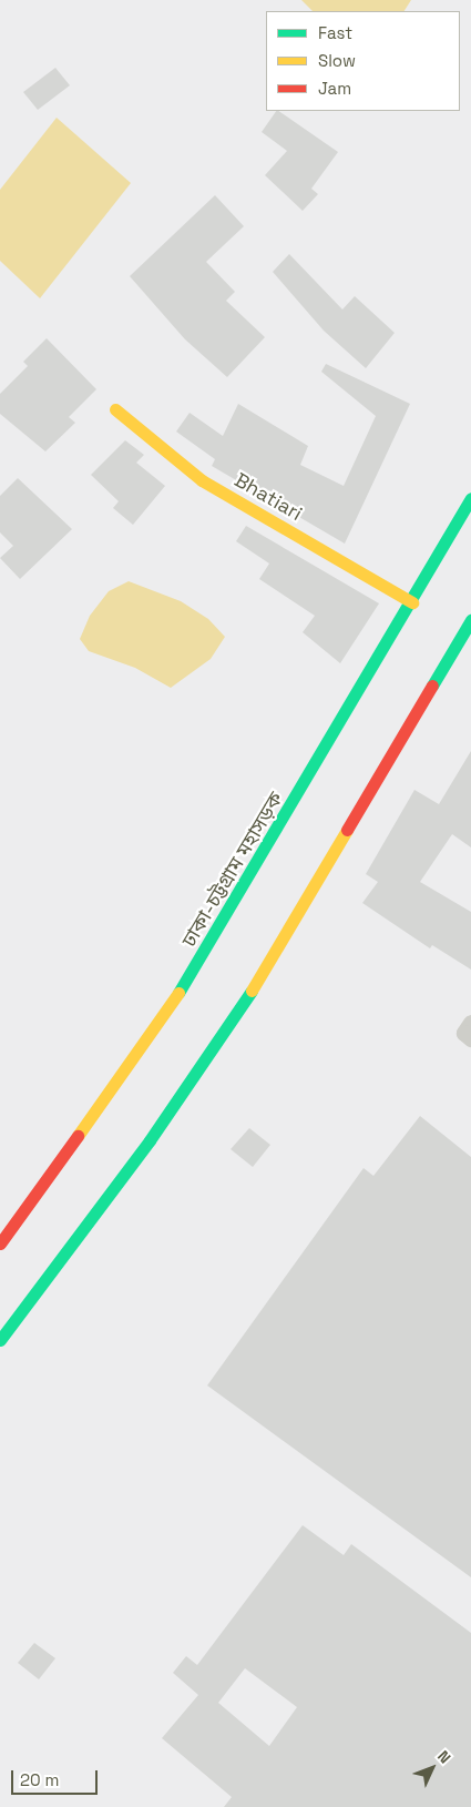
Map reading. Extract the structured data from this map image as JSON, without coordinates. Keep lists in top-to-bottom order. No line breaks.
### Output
{"streets":{"main road":["Bhatiari","ঢাকা-চট্টগ্রাম মহাসড়ক"]},"crossings":[["Bhatiari","ঢাকা-চট্টগ্রাম মহাসড়ক"]],"legend":["Fast","Slow","Jam"],"scale_bar":"20 m","north":"top right"}
